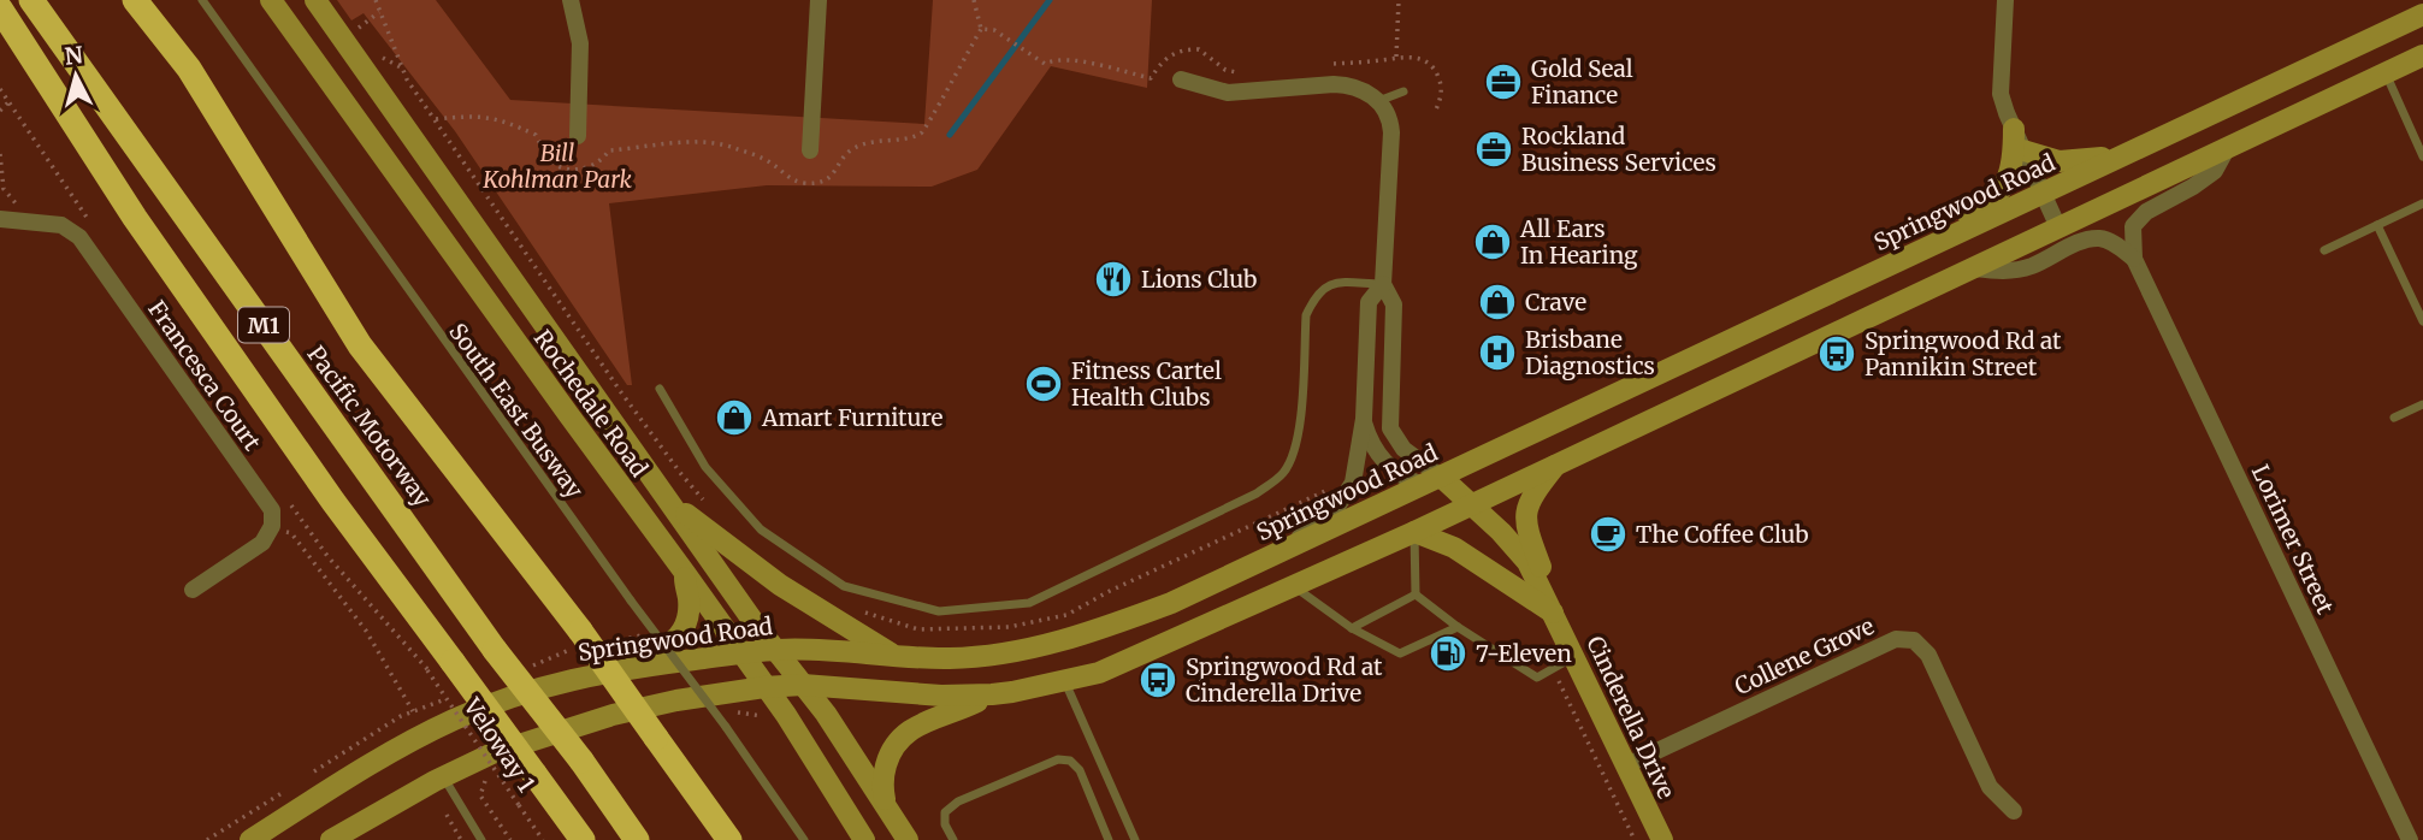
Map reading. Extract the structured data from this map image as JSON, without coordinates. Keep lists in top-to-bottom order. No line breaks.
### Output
{"streets":{"highway":["M1","Pacific Motorway"],"main road":["Springwood Road","Rochedale Road","Cinderella Drive"],"street":["Francesca Court","Lorimer Street","Collene Grove"],"lane":["South East Busway"],"path":["Veloway 1"]},"crossings":[["Springwood Road","Rochedale Road"],["Collene Grove","Cinderella Drive"]],"parks":["Bill Kohlman Park"],"places":{"office":["Gold Seal Finance","Rockland Business Services"],"shop":["All Ears In Hearing","Crave","Amart Furniture"],"restaurant":["Lions Club"],"hospital":["Brisbane Diagnostics"],"bus stop":["Springwood Rd at Pannikin Street","Springwood Rd at Cinderella Drive"],"sports":["Fitness Cartel Health Clubs"],"cafe":["The Coffee Club"],"fuel station":["7-Eleven"]},"north":"top"}
